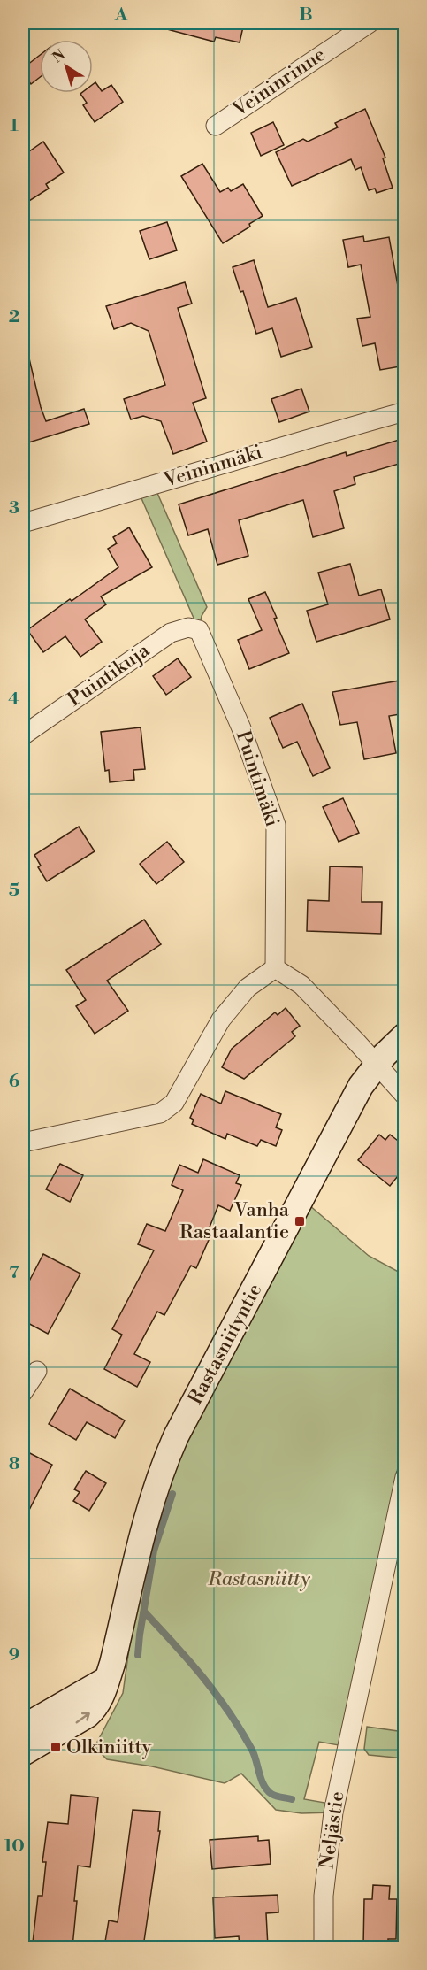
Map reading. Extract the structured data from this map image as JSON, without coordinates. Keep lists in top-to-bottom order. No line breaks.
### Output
{"streets":{"street":["Veininrinne","Veininmäki","Puintikuja","Puintimäki","Rastasniityntie","Neljästie"]},"crossings":[["Puintikuja","Puintimäki"]],"parks":["Rastasniitty"],"places":{"transit":["Vanha Rastaalantie","Olkiniitty"]},"north":"top left","grid":{"columns":["A","B"],"rows":["1","2","3","4","5","6","7","8","9","10"]}}
